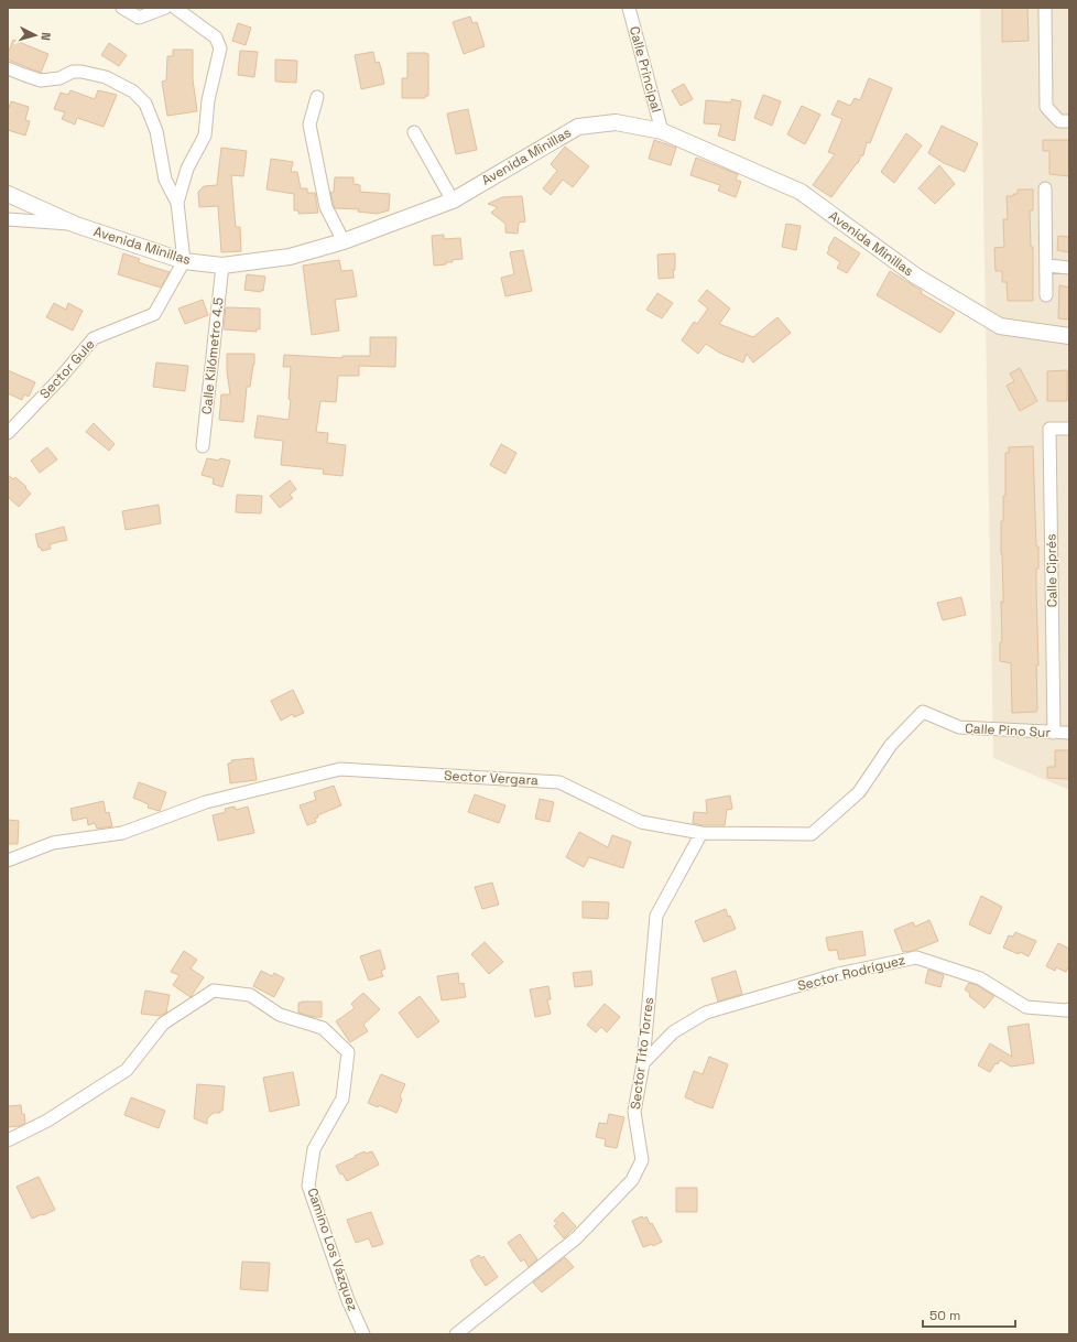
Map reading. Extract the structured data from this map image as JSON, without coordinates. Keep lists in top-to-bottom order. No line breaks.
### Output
{"streets":{"street":["Calle Principal","Avenida Minillas","Calle Kilómetro 4.5","Sector Gule","Calle Ciprés","Calle Pino Sur","Sector Vergara","Sector Rodríguez","Sector Tito Torres","Camino Los Vázquez"]},"crossings":[["Calle Principal","Avenida Minillas"],["Avenida Minillas","Calle Kilómetro 4.5"],["Avenida Minillas","Sector Gule"],["Calle Ciprés","Calle Pino Sur"],["Calle Pino Sur","Sector Vergara"],["Sector Vergara","Sector Tito Torres"],["Sector Rodríguez","Sector Tito Torres"]],"scale_bar":"50 m","north":"right"}
